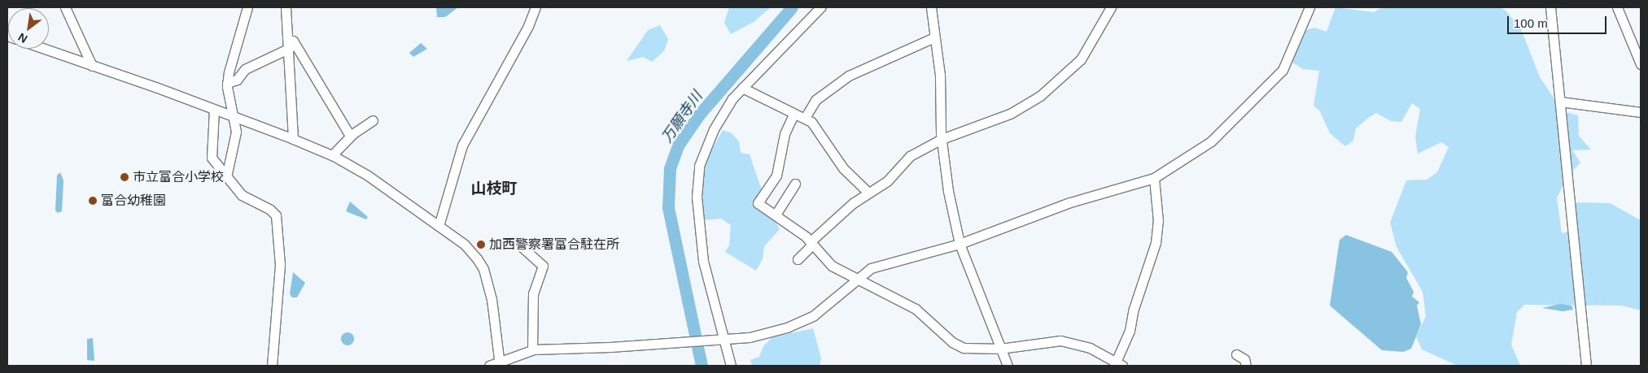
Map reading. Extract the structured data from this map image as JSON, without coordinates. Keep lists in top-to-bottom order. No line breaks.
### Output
{"districts":["山枝町"],"water":["万願寺川"],"places":["市立富合小学校","富合幼稚園","加西警察署富合駐在所"],"scale_bar":"100 m","north":"bottom left"}
